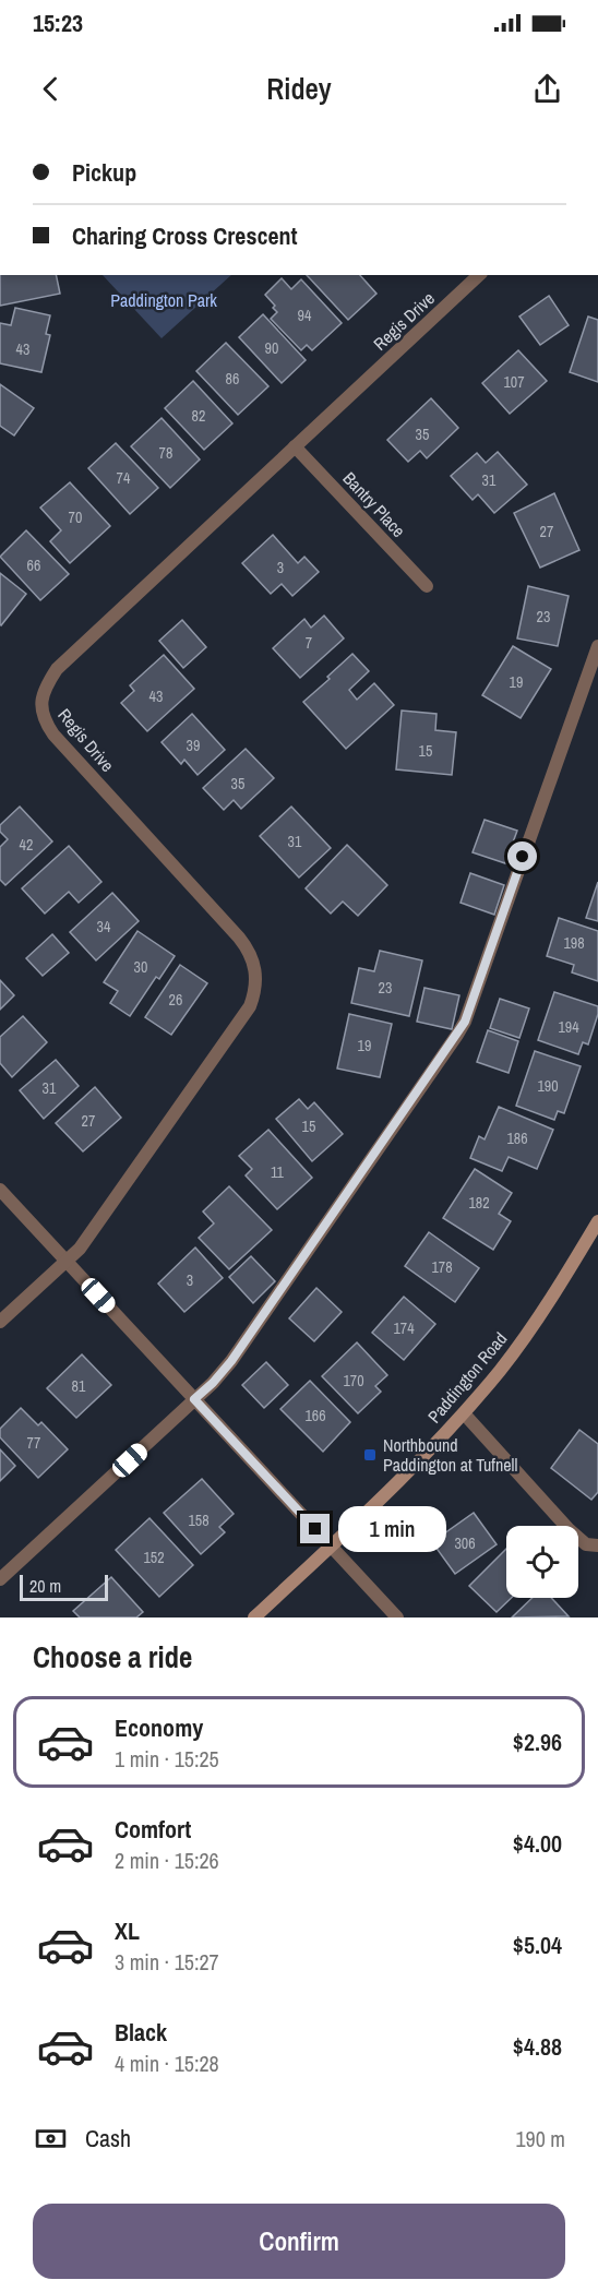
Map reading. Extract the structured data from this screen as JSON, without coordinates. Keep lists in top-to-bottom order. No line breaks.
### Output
{"streets":{"street":["Regis Drive","Bantry Place","Paddington Road"]},"crossings":[["Regis Drive","Bantry Place"]],"parks":["Paddington Park"],"places":{"transit":["Northbound Paddington at Tufnell"]},"house_numbers":["94","90","43","86","107","82","35","78","74","31","70","27","66","3","23","7","19","43","39","15","35","31","42","34","198","30","23","26","194","19","190","31","27","15","186","11","182","178","3","174","170","81","166","77","158","306","152"],"scale_bar":"20 m","page":{"status":"15:23","header":"Ridey","banner":["Pickup","Charing Cross Crescent"],"bubble":"1 min","scale":"20 m","heading":"Choose a ride","list":[{"name":"Economy","note":"1 min · 15:25","value":"$2.96"},{"name":"Comfort","note":"2 min · 15:26","value":"$4.00"},{"name":"XL","note":"3 min · 15:27","value":"$5.04"},{"name":"Black","note":"4 min · 15:28","value":"$4.88"}],"pay":["Cash","190 m"],"buttons":"Confirm"}}
